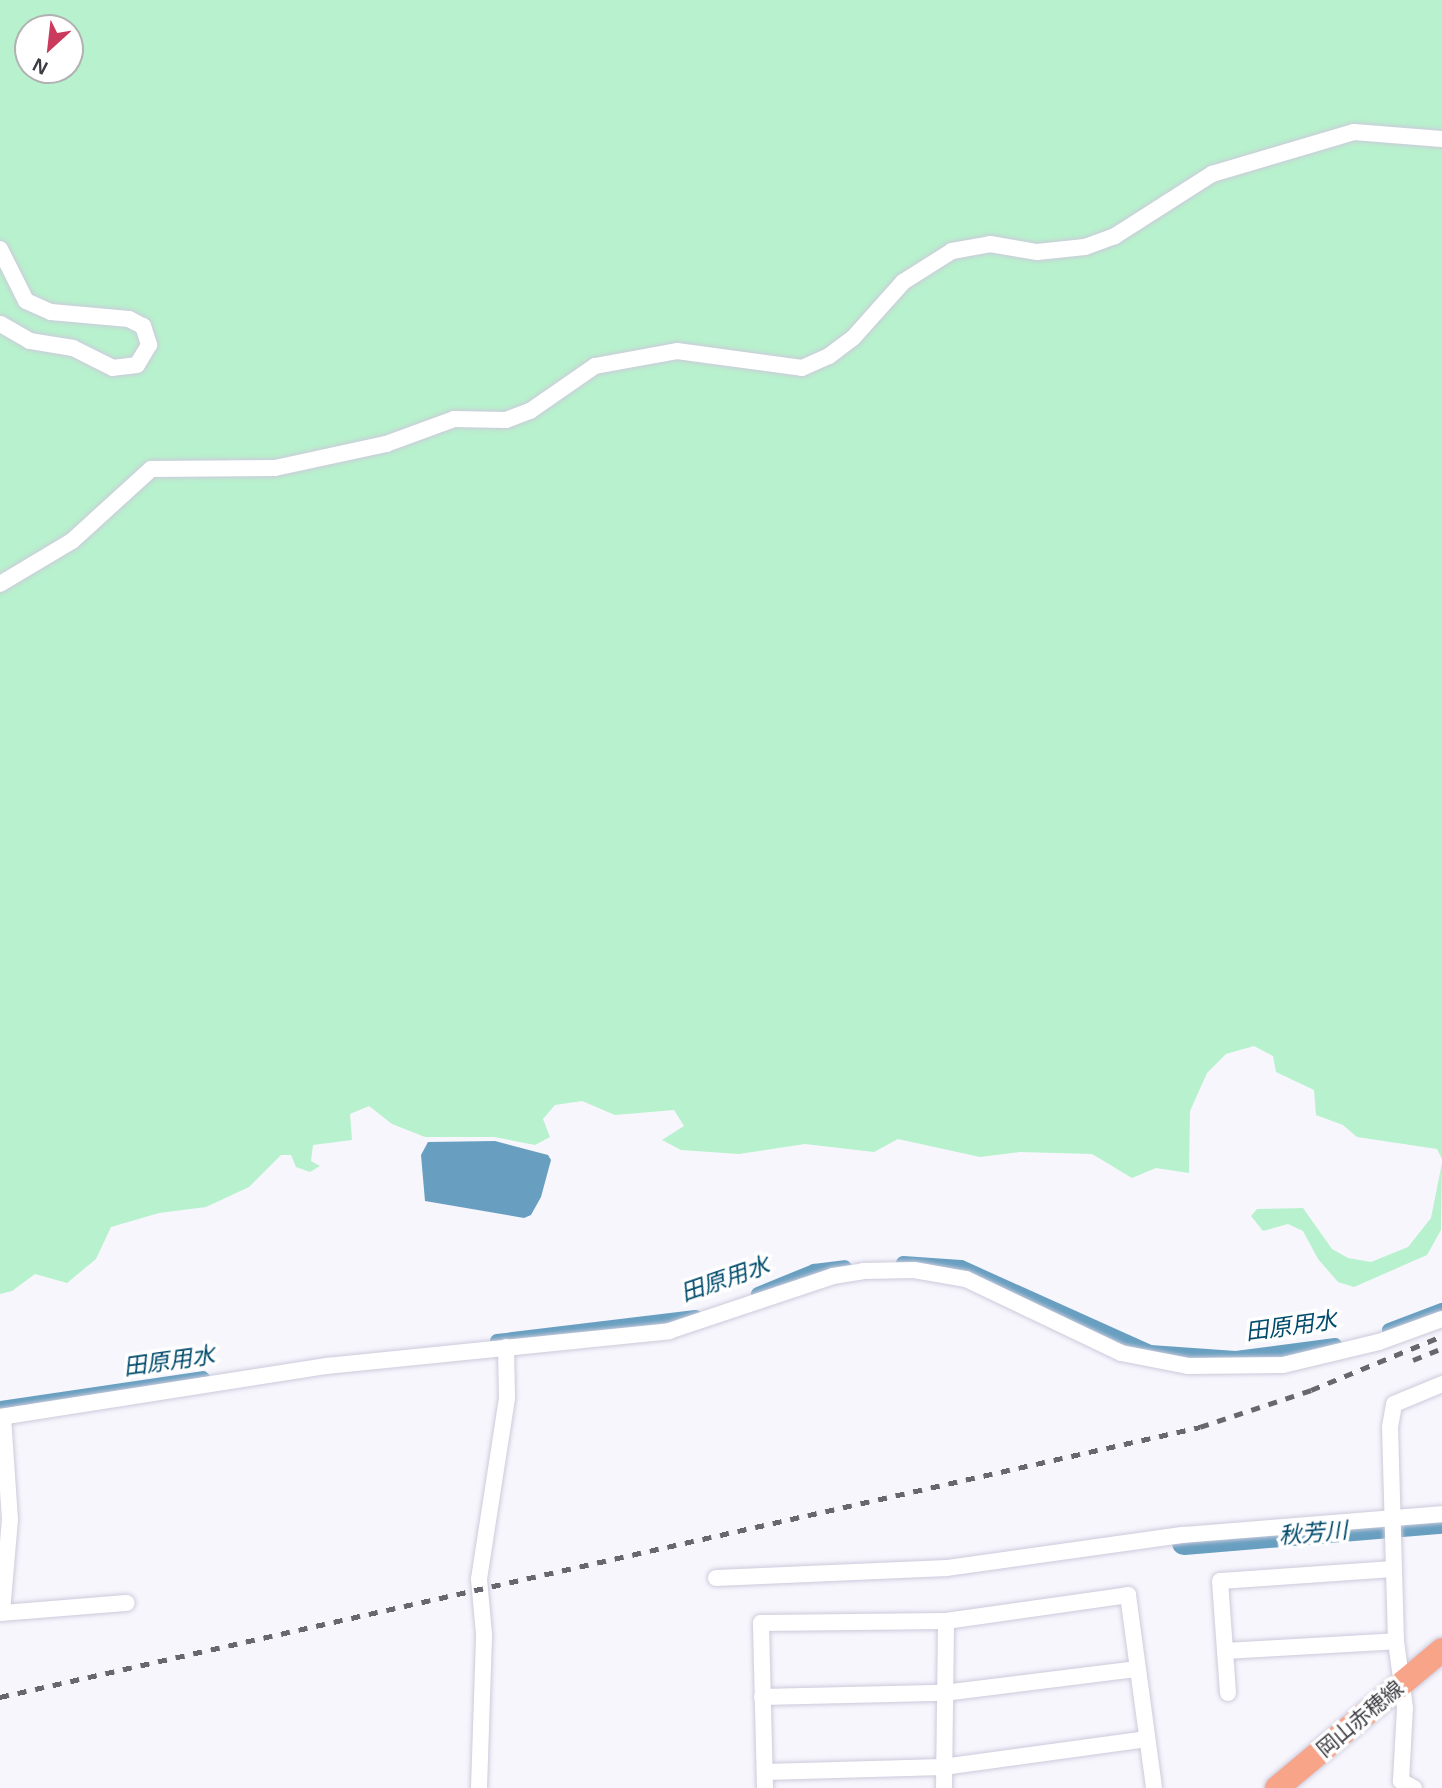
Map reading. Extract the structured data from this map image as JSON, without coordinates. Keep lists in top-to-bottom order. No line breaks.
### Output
{"streets":{"main road":["岡山赤穂線"]},"water":["田原用水","秋芳川"],"north":"bottom left"}
